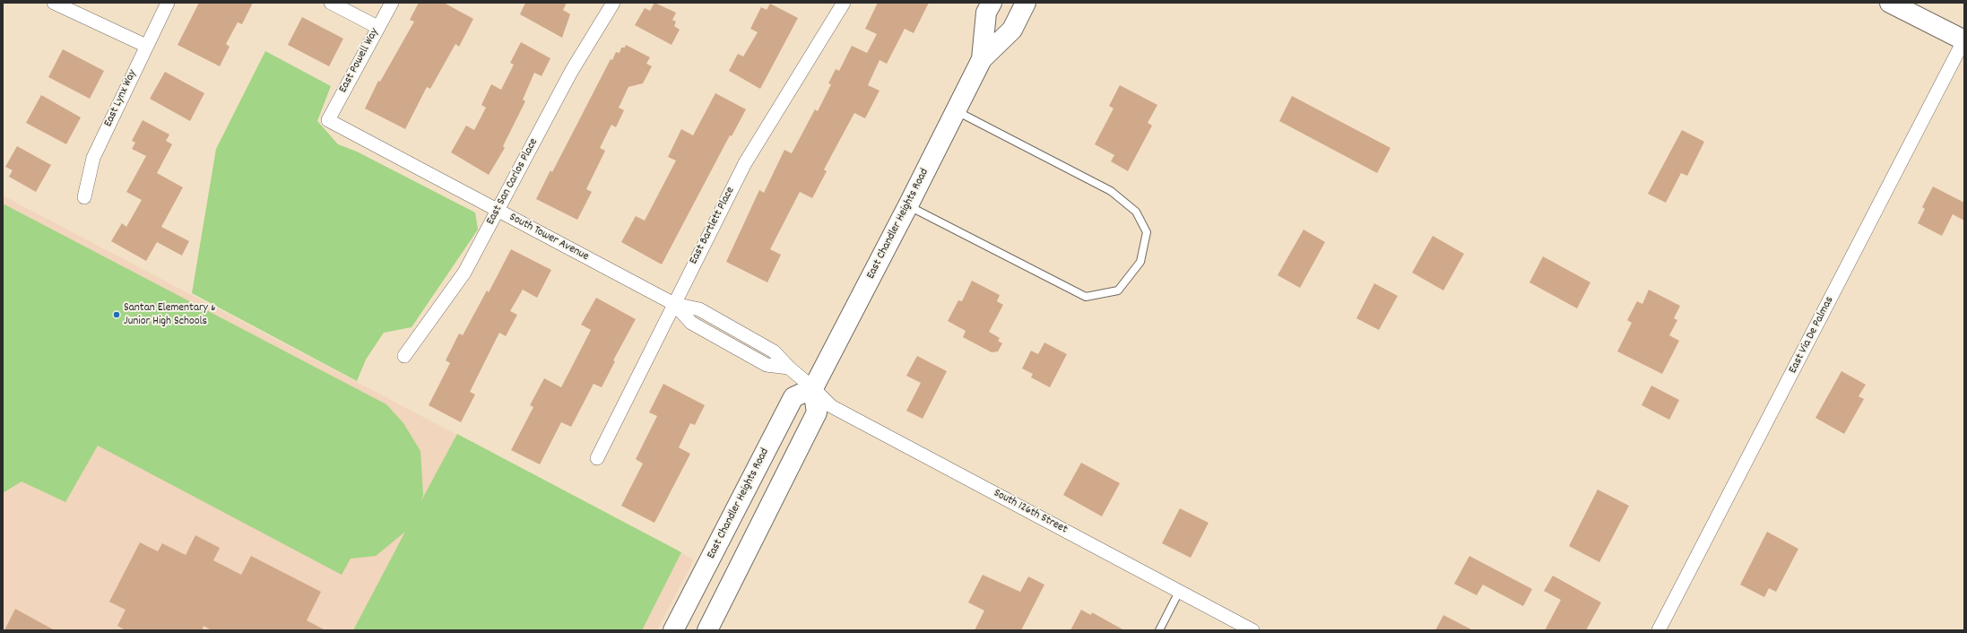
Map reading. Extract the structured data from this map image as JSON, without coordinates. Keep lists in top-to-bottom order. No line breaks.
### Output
{"streets":{"main road":["East Chandler Heights Road"],"street":["East Powell Way","East Lynx Way","East San Carlos Place","East Bartlett Place","South Tower Avenue","East Via De Palmas","South 126th Street"]},"crossings":[["East Powell Way","South Tower Avenue"],["East San Carlos Place","South Tower Avenue"],["East Chandler Heights Road","South Tower Avenue"],["East Chandler Heights Road","South 126th Street"],["East Bartlett Place","South Tower Avenue"],["South Tower Avenue","South 126th Street"]],"places":["Santan Elementary & Junior High Schools"]}
